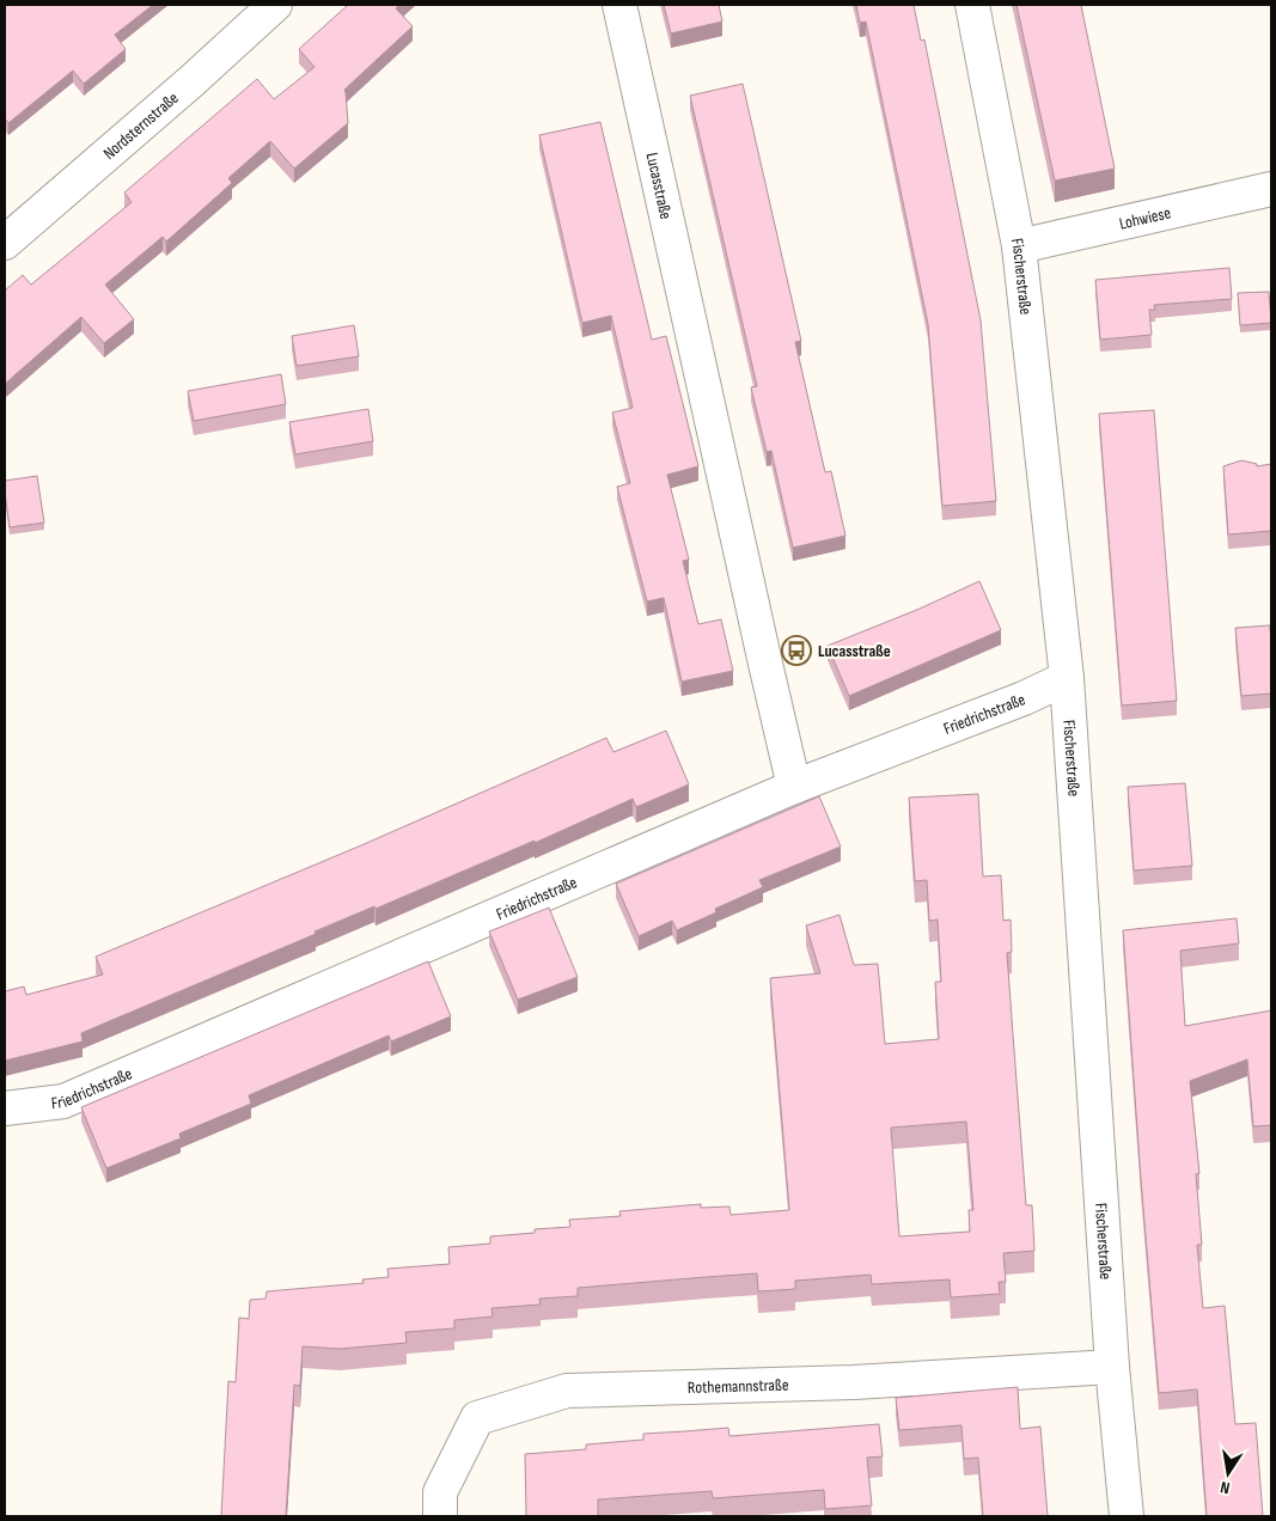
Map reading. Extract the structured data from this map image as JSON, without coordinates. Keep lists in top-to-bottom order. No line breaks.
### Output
{"streets":{"street":["Nordsternstraße","Lucasstraße","Lohwiese","Fischerstraße","Friedrichstraße","Rothemannstraße"]},"crossings":[["Lucasstraße","Friedrichstraße"],["Lohwiese","Fischerstraße"],["Fischerstraße","Friedrichstraße"],["Fischerstraße","Rothemannstraße"]],"places":{"bus stop":["Lucasstraße"]},"north":"bottom"}
